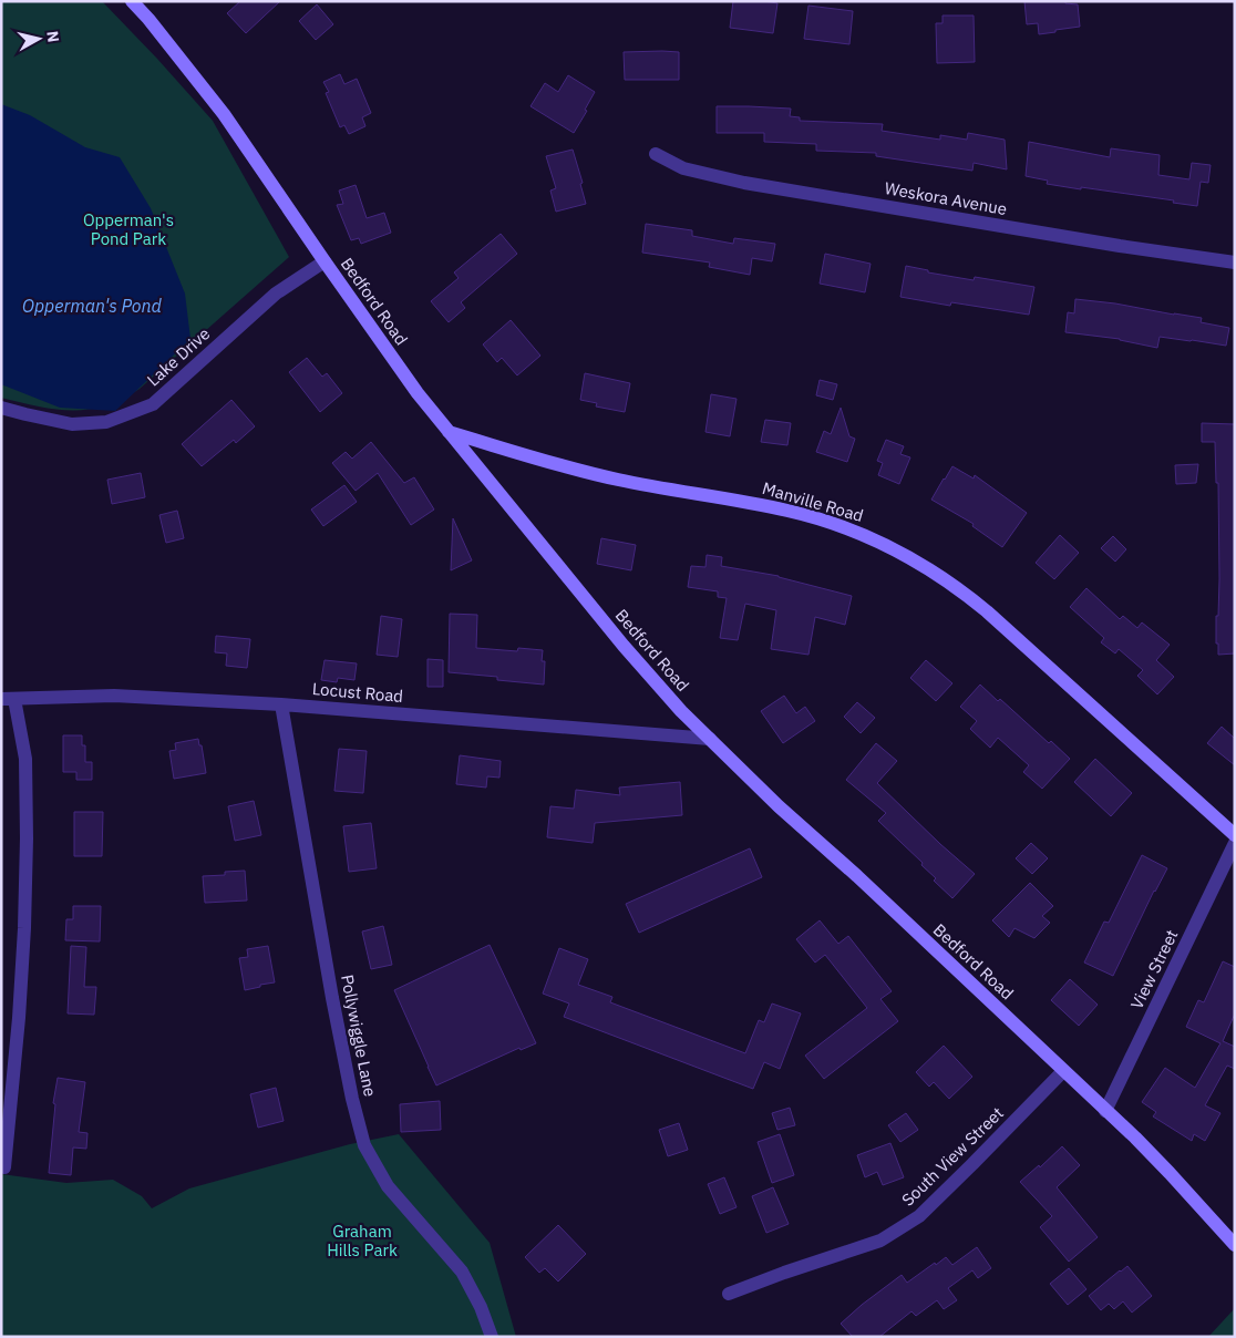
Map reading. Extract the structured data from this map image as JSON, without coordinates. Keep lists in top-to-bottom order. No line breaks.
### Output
{"streets":{"main road":["Bedford Road","Manville Road"],"street":["Weskora Avenue","Lake Drive","Locust Road","View Street","Pollywiggle Lane","South View Street"]},"crossings":[["Bedford Road","Lake Drive"],["Bedford Road","Manville Road"],["Bedford Road","Locust Road"],["Bedford Road","View Street"],["Bedford Road","South View Street"],["Locust Road","Pollywiggle Lane"]],"water":["Opperman's Pond"],"parks":["Opperman's Pond Park","Graham Hills Park"],"north":"right"}
